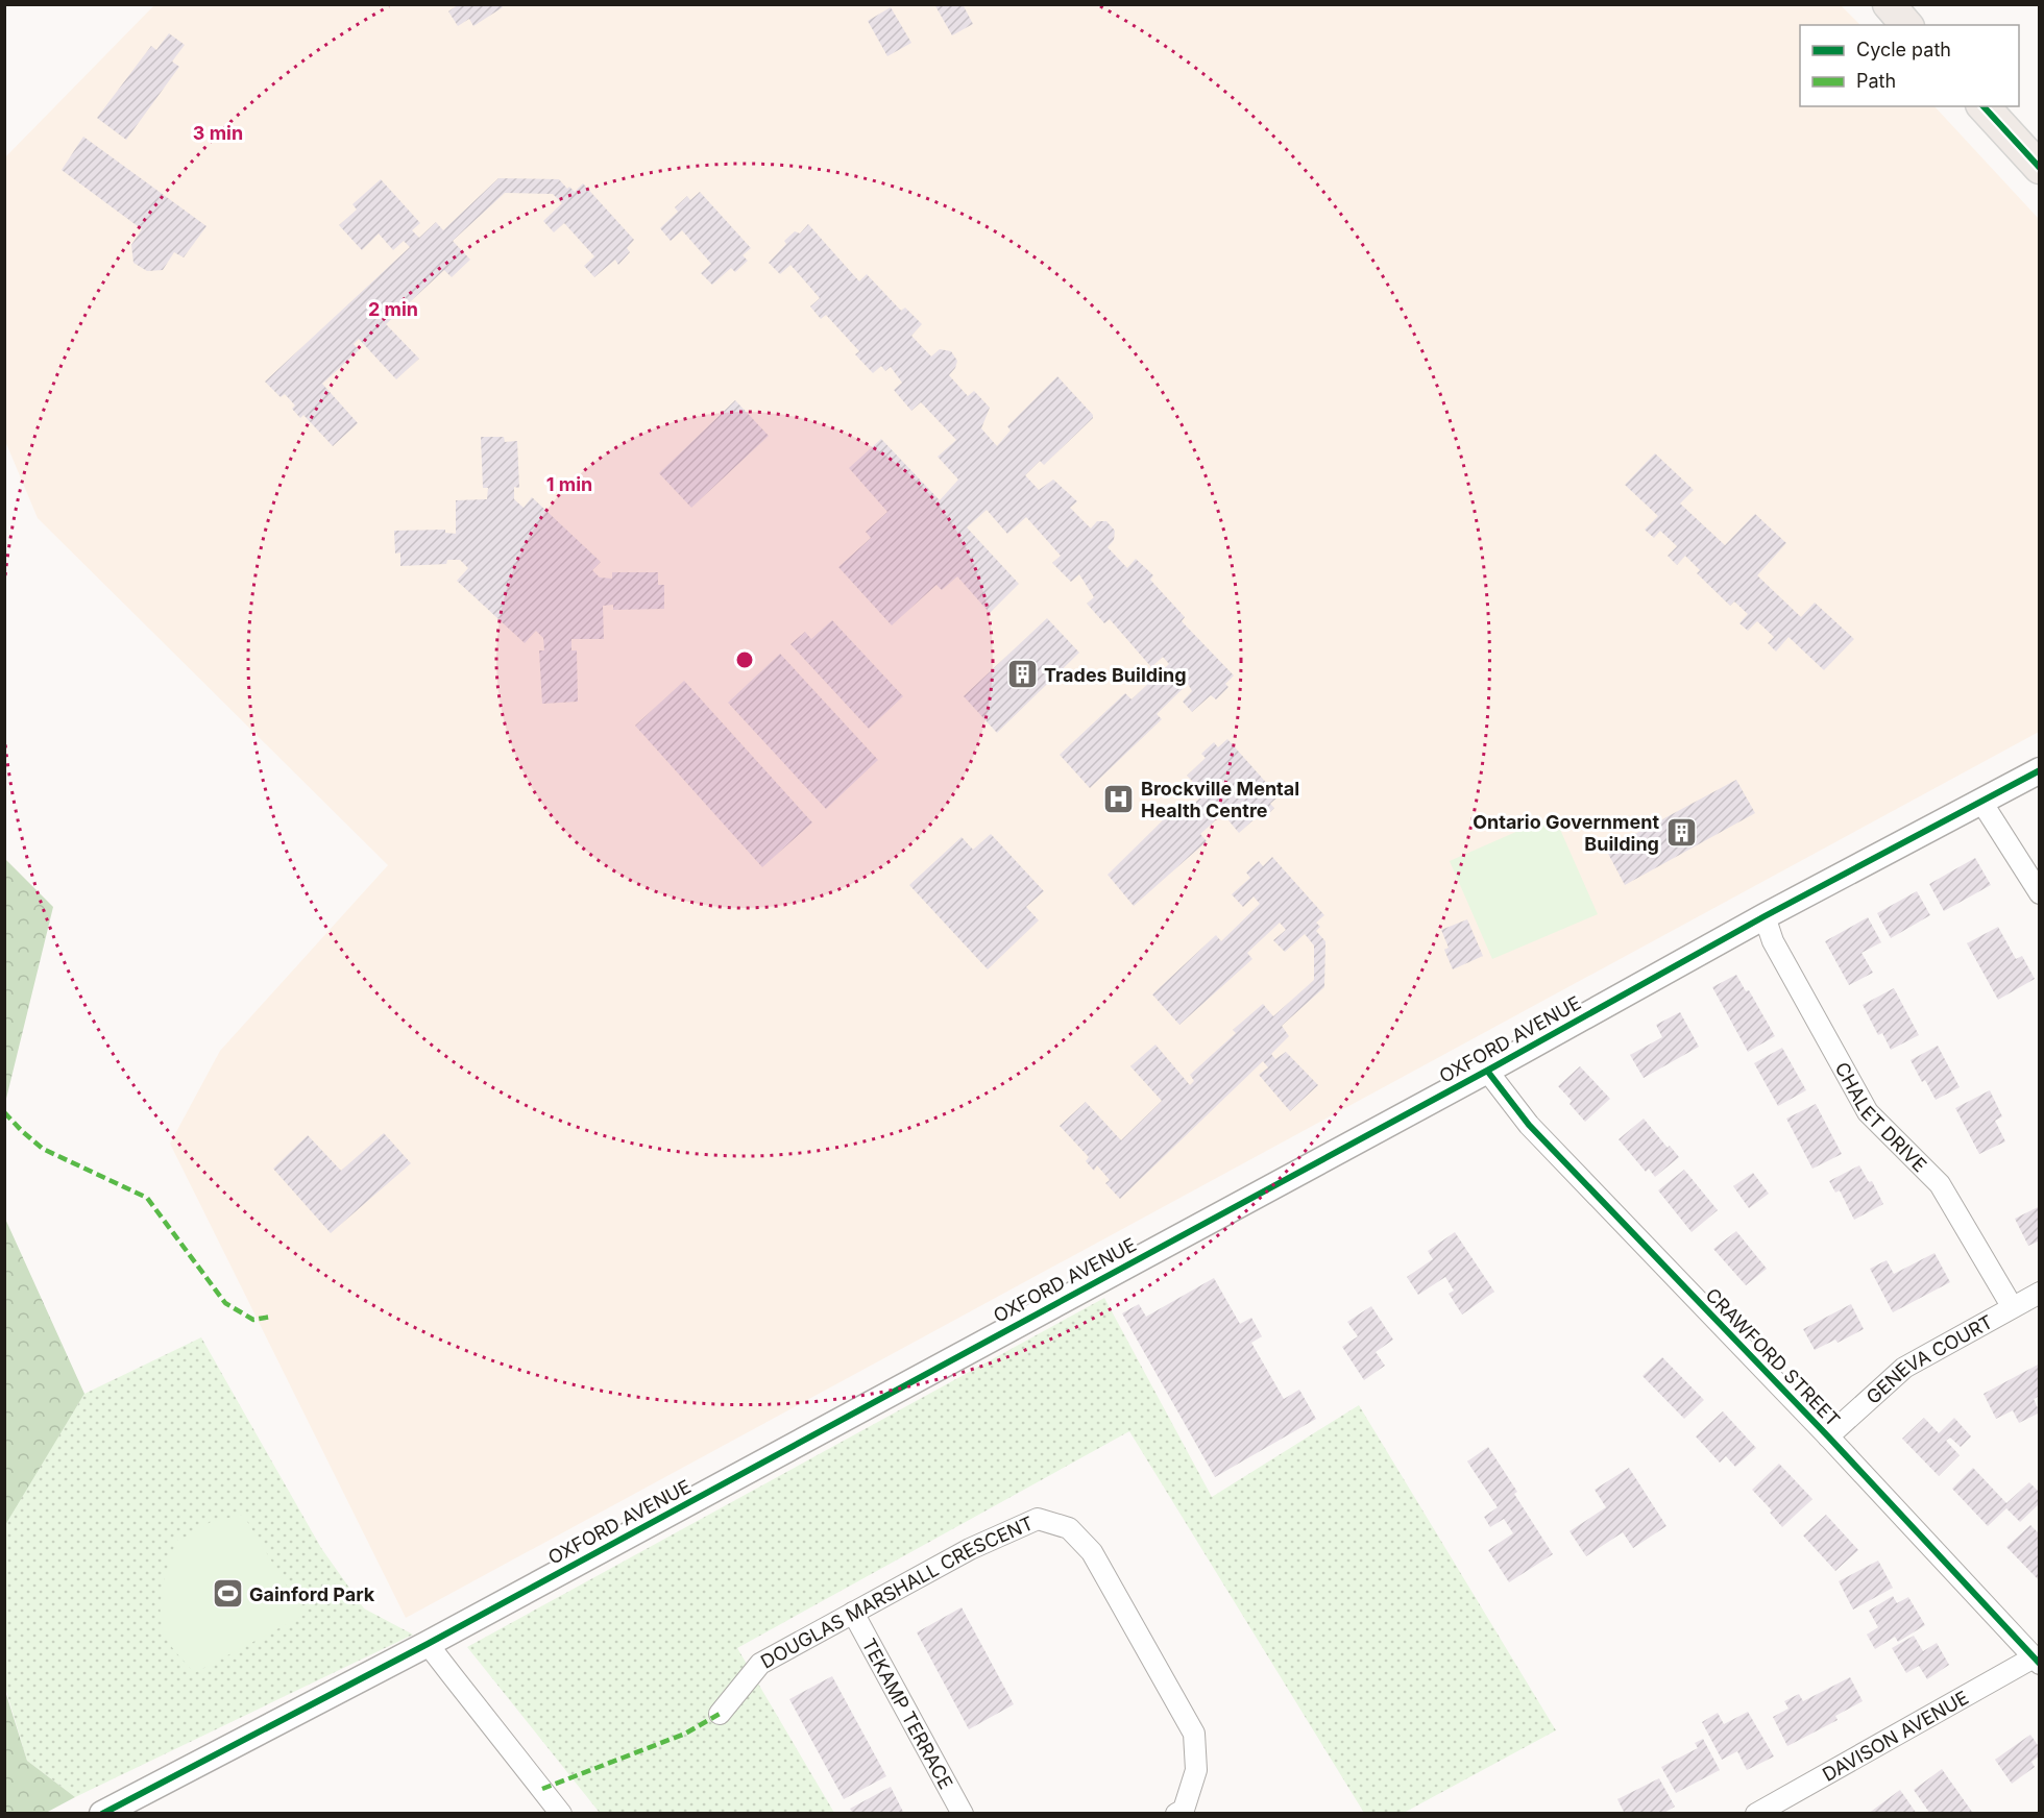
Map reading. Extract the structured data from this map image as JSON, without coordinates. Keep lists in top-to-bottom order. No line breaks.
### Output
{"streets":{"street":["OXFORD AVENUE","CHALET DRIVE","CRAWFORD STREET","GENEVA COURT","DOUGLAS MARSHALL CRESCENT","TEKAMP TERRACE","DAVISON AVENUE"]},"crossings":[["OXFORD AVENUE","CHALET DRIVE"],["OXFORD AVENUE","CRAWFORD STREET"],["CHALET DRIVE","GENEVA COURT"],["CRAWFORD STREET","GENEVA COURT"],["CRAWFORD STREET","DAVISON AVENUE"],["DOUGLAS MARSHALL CRESCENT","TEKAMP TERRACE"]],"places":{"building":["Trades Building","Ontario Government Building"],"hospital":["Brockville Mental Health Centre"],"sports":["Gainford Park"]},"legend":["Cycle path","Path"],"rings":["3 min","2 min","1 min"]}
